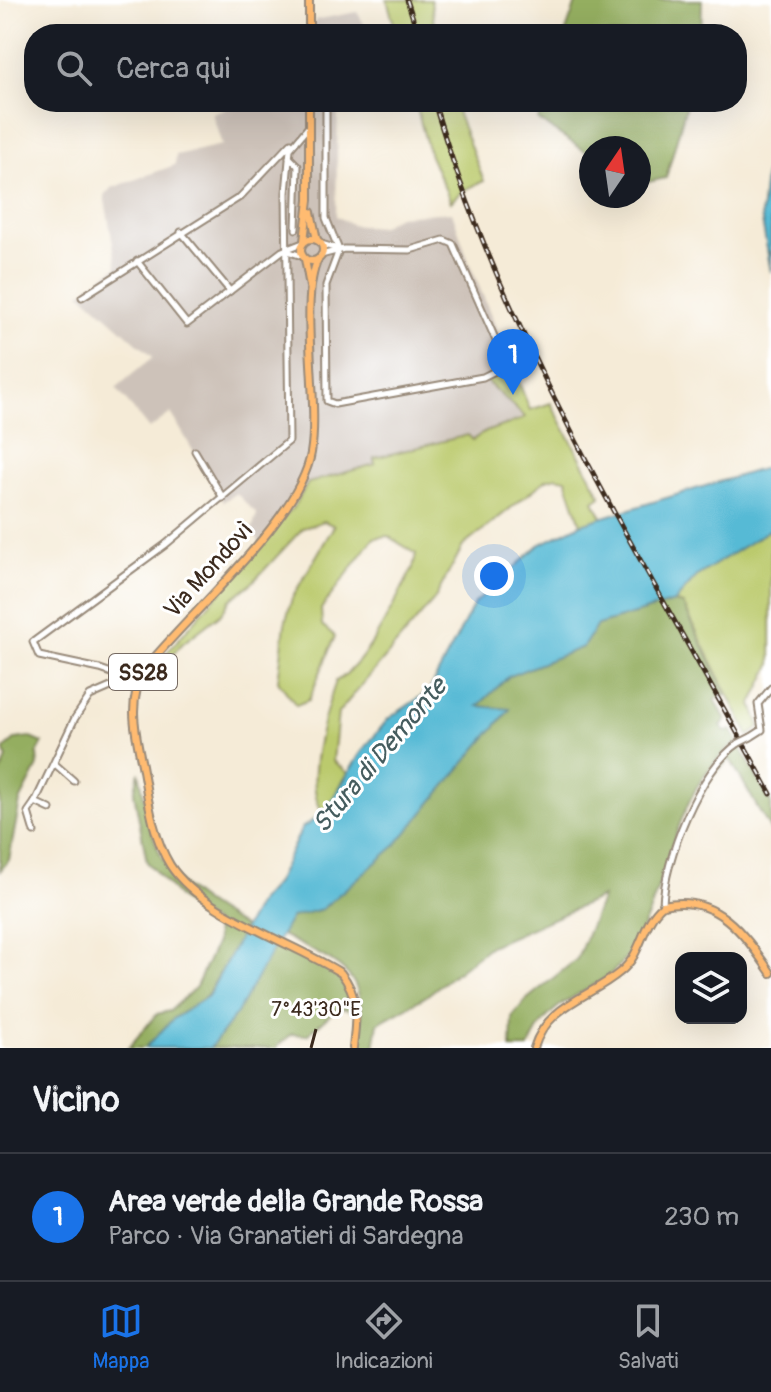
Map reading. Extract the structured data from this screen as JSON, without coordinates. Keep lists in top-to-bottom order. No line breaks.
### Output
{"streets":{"main road":["Via Mondovì","SS28"]},"crossings":[["Via Mondovì","SS28"]],"water":["Stura di Demonte"],"north":"top","page":{"search":"Cerca qui","pins":"1","heading":"Vicino","list":[{"mark":"1","name":"Area verde della Grande Rossa","note":"Parco · Via Granatieri di Sardegna","value":"230 m"}],"nav":["Mappa","Indicazioni","Salvati"]},"coordinates":["7°43'30\"E"]}
